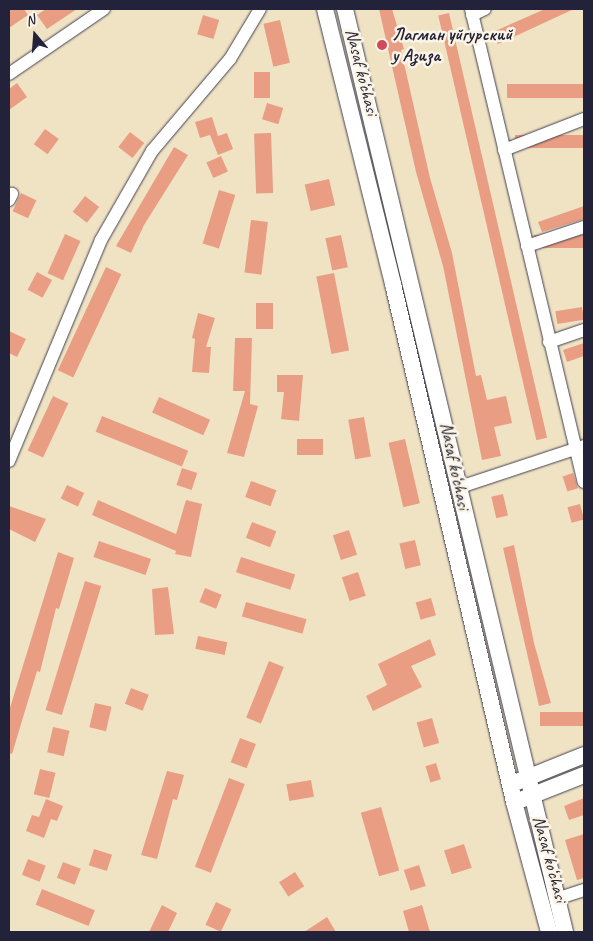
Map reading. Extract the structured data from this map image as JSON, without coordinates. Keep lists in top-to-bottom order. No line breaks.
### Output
{"streets":{"main road":["Nasaf ko‘chasi"]},"places":["Лагман уйгурский у Азиза"],"north":"top"}
